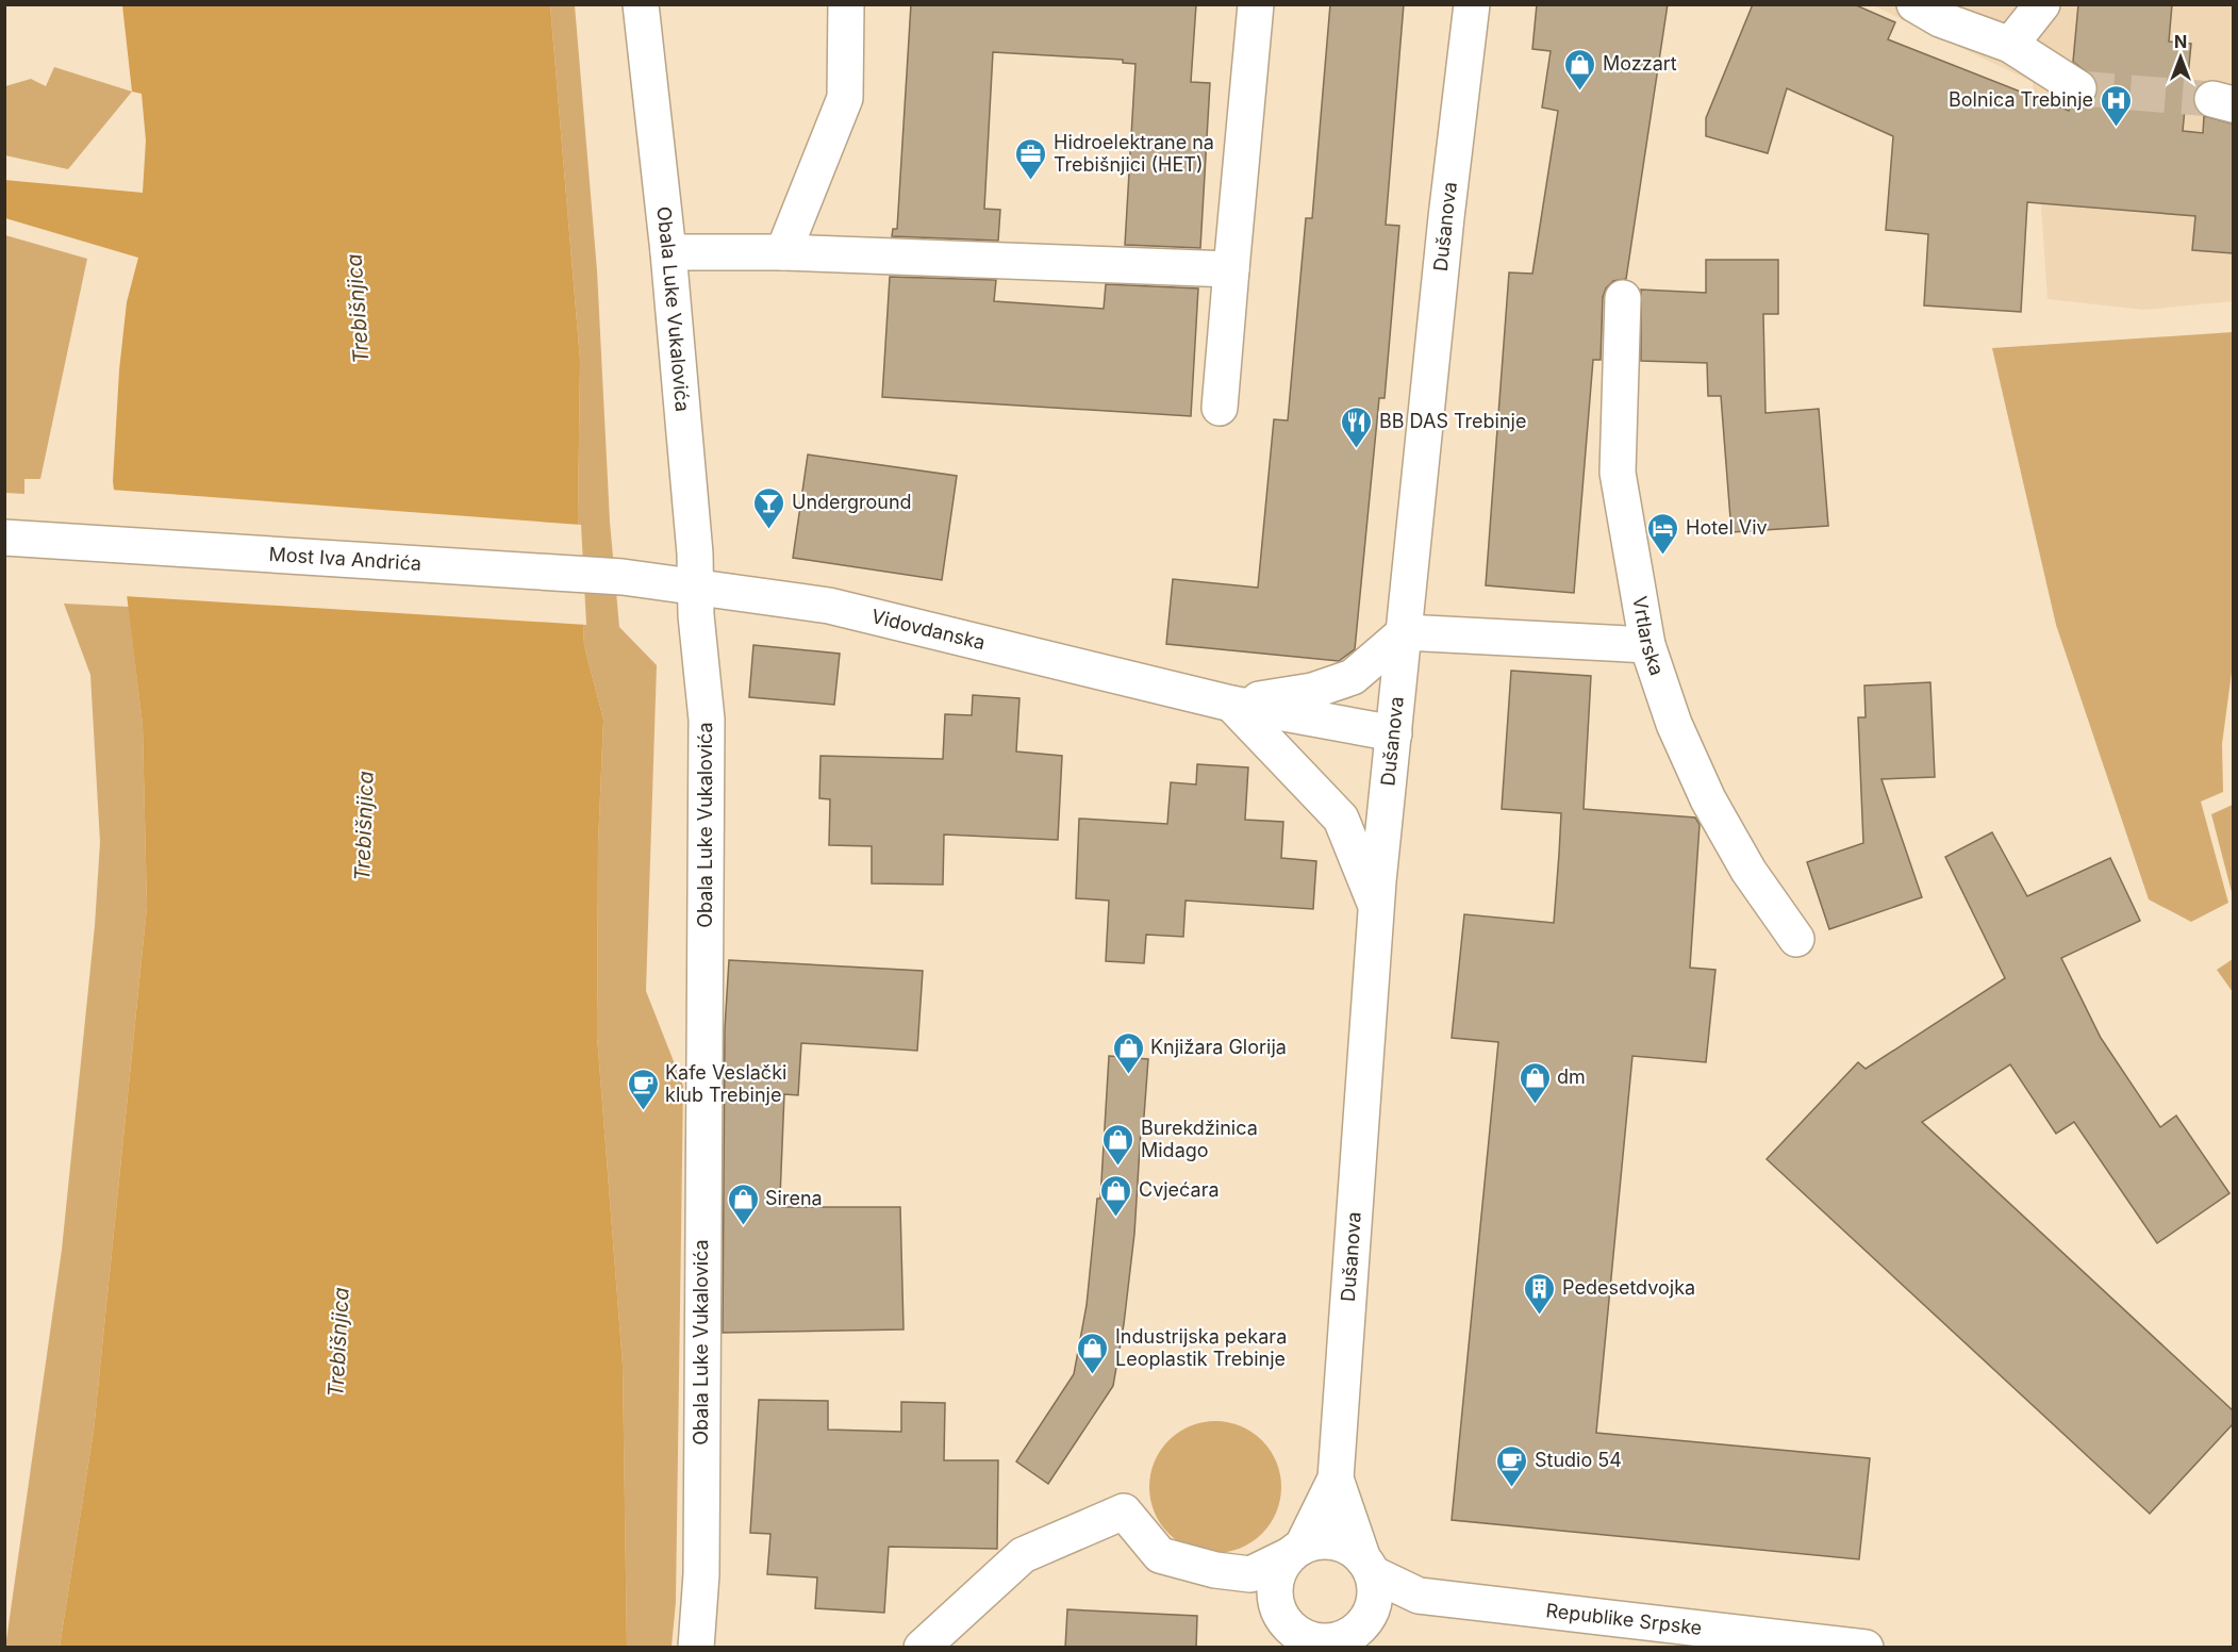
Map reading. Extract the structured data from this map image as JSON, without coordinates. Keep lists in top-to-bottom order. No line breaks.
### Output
{"streets":{"street":["Dušanova","Obala Luke Vukalovića","Most Iva Andrića","Vidovdanska","Vrtlarska","Republike Srpske"]},"crossings":[["Dušanova","Vidovdanska"],["Obala Luke Vukalovića","Vidovdanska"],["Most Iva Andrića","Vidovdanska"]],"water":["Trebišnjica"],"places":{"shop":["Mozzart","Knjižara Glorija","dm","Burekdžinica Midago","Cvjećara","Sirena","Industrijska pekara Leoplastik Trebinje"],"hospital":["Bolnica Trebinje"],"office":["Hidroelektrane na Trebišnjici (HET)"],"restaurant":["BB DAS Trebinje"],"bar":["Underground"],"hotel":["Hotel Viv"],"cafe":["Kafe Veslački klub Trebinje","Studio 54"],"building":["Pedesetdvojka"]},"north":"top"}
